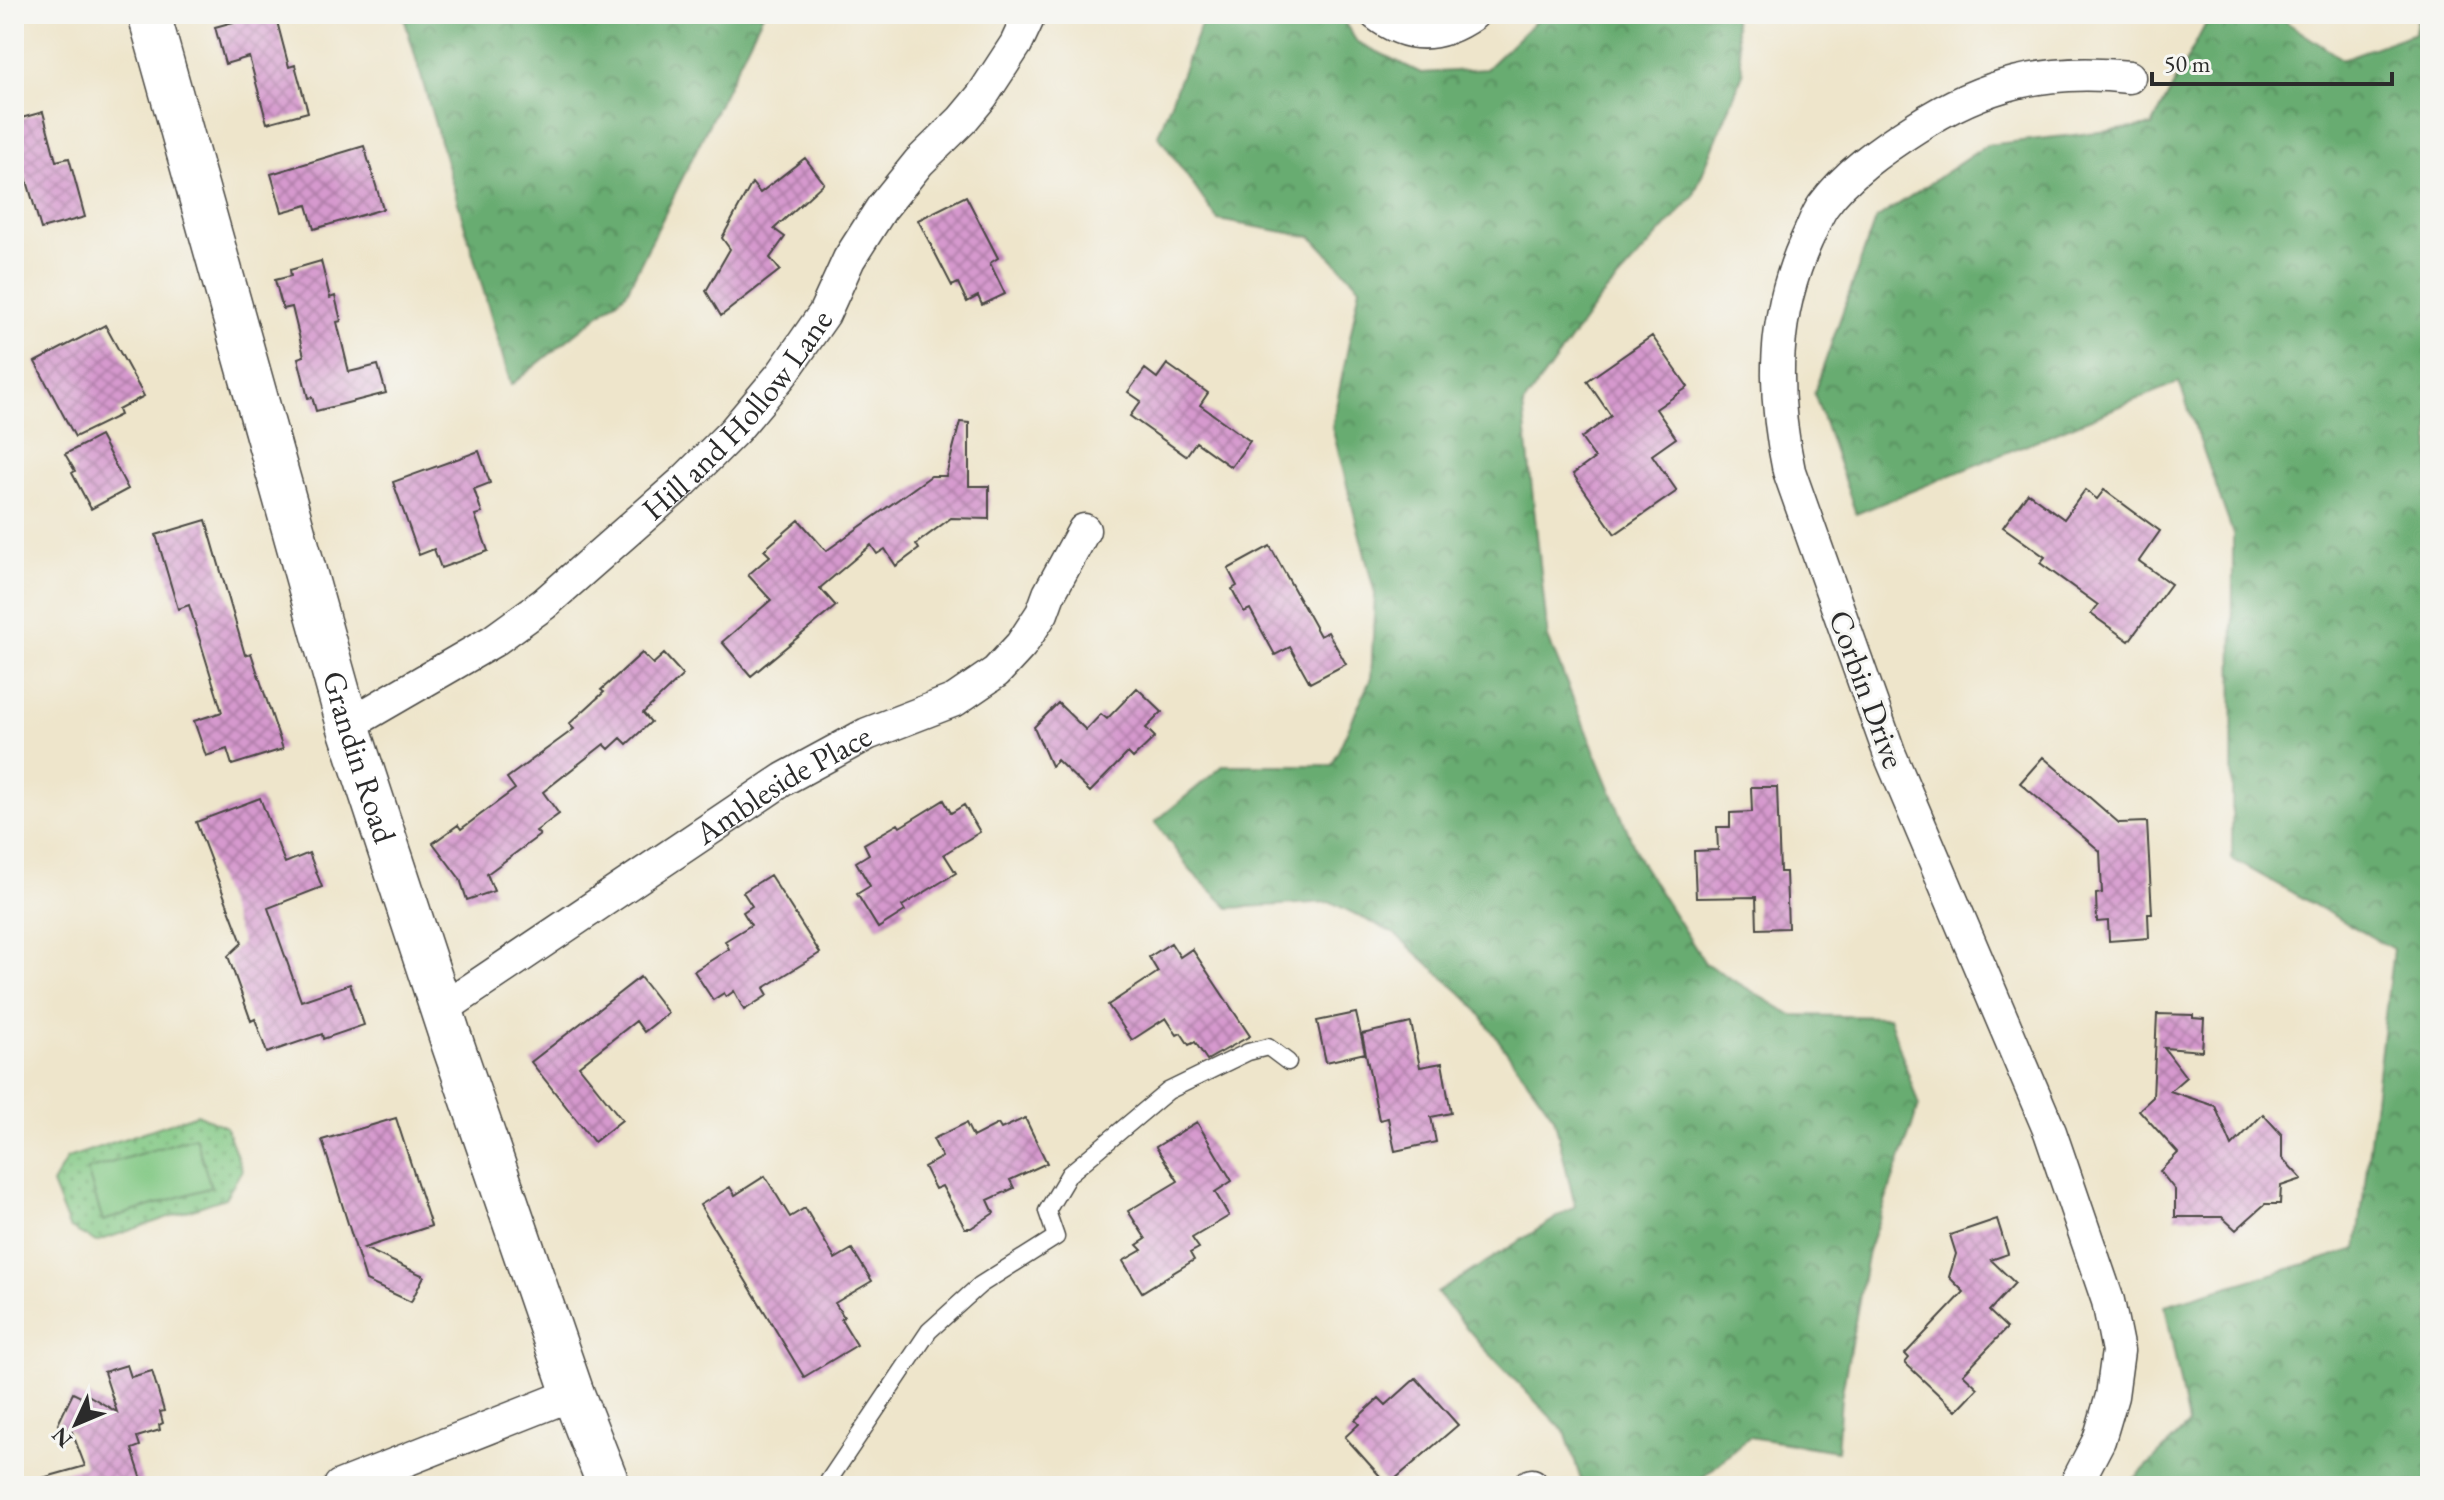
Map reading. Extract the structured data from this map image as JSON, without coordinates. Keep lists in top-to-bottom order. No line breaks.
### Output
{"streets":{"street":["Hill and Hollow Lane","Corbin Drive","Grandin Road","Ambleside Place"]},"crossings":[["Hill and Hollow Lane","Grandin Road"],["Grandin Road","Ambleside Place"]],"scale_bar":"50 m","north":"bottom left"}
